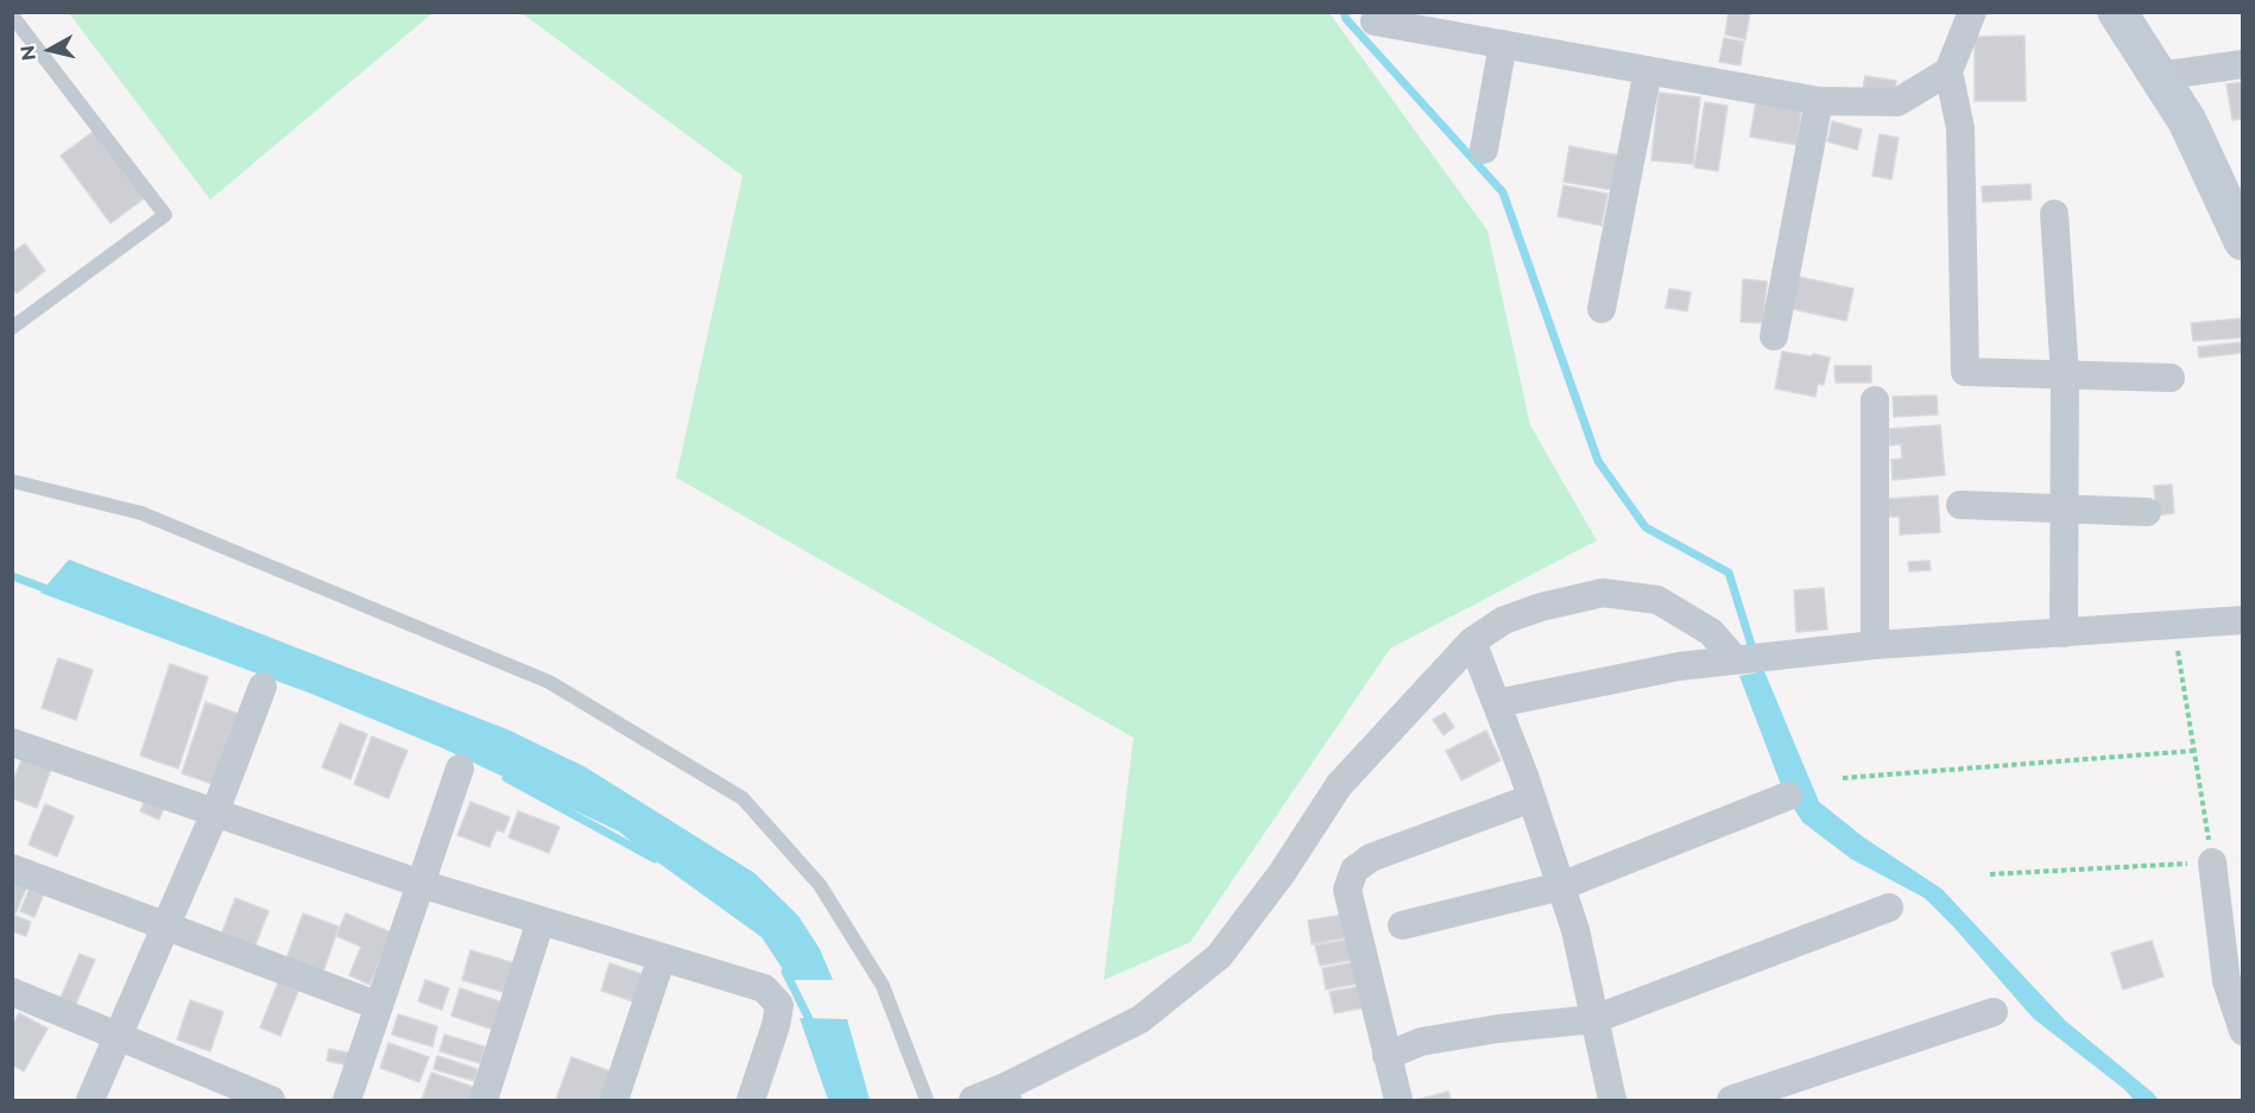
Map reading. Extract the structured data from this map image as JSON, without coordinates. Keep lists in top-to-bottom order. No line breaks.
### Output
{"north":"left"}
